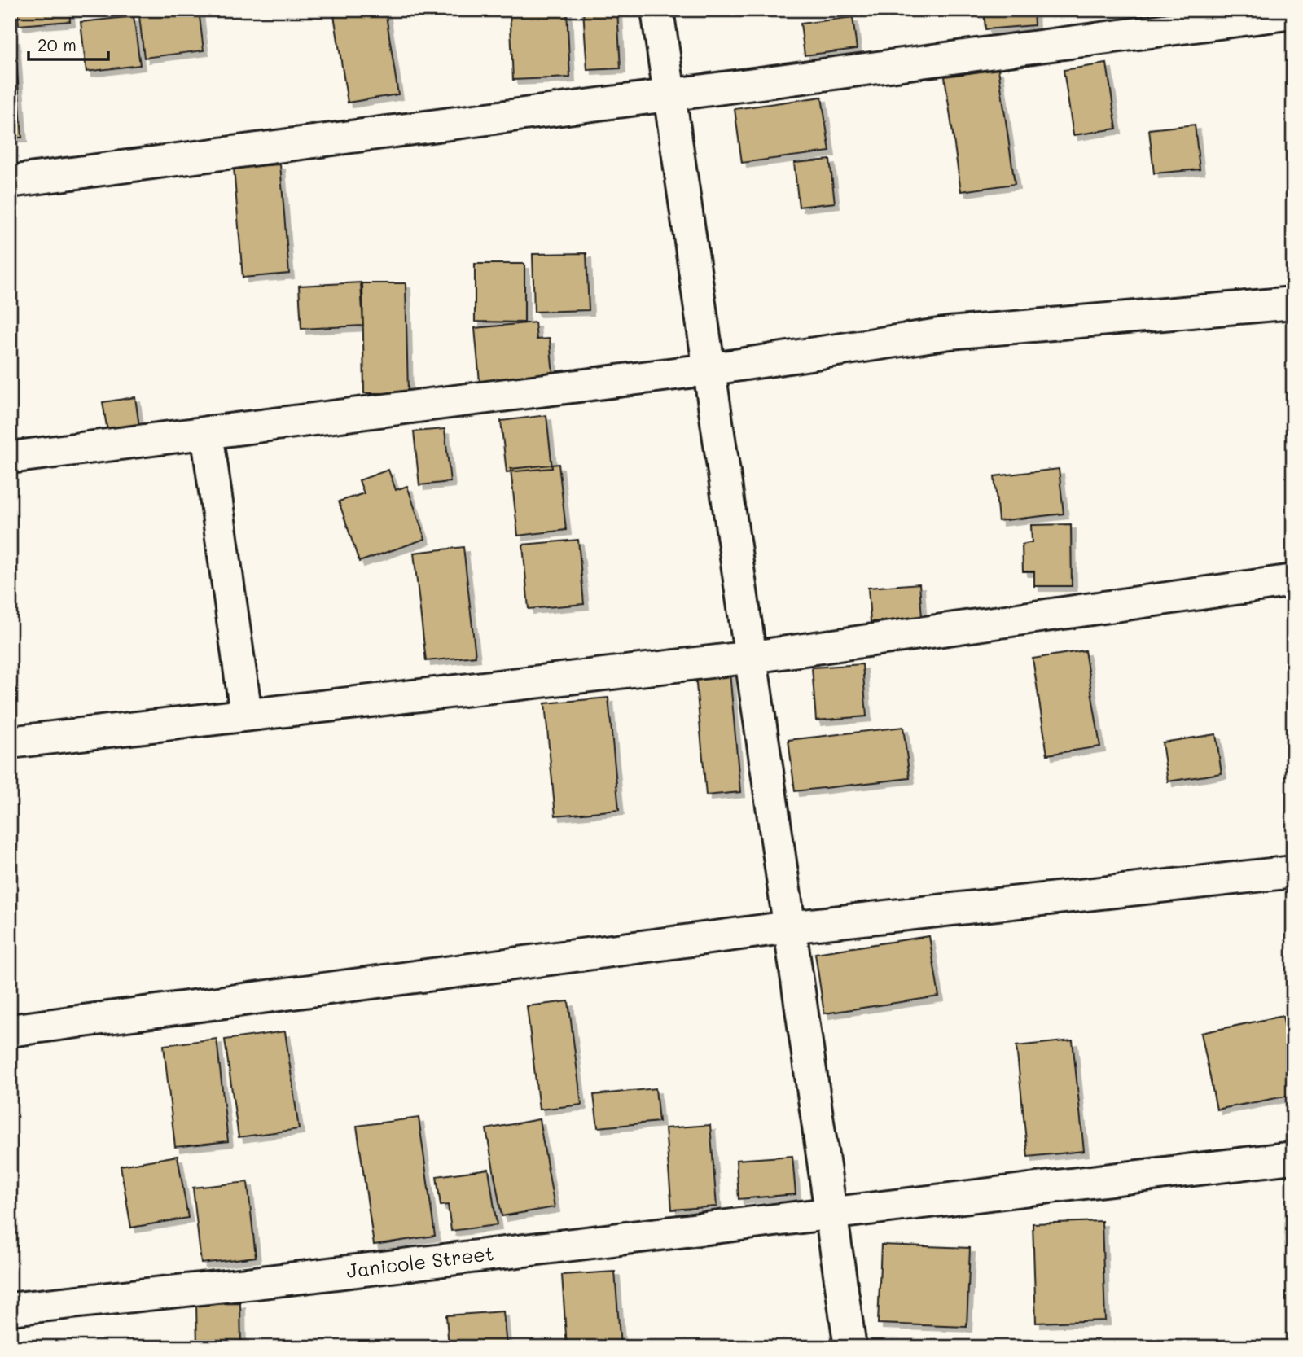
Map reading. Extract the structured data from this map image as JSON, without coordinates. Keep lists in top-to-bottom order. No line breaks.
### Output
{"streets":{"street":["Janicole Street"]},"scale_bar":"20 m"}
